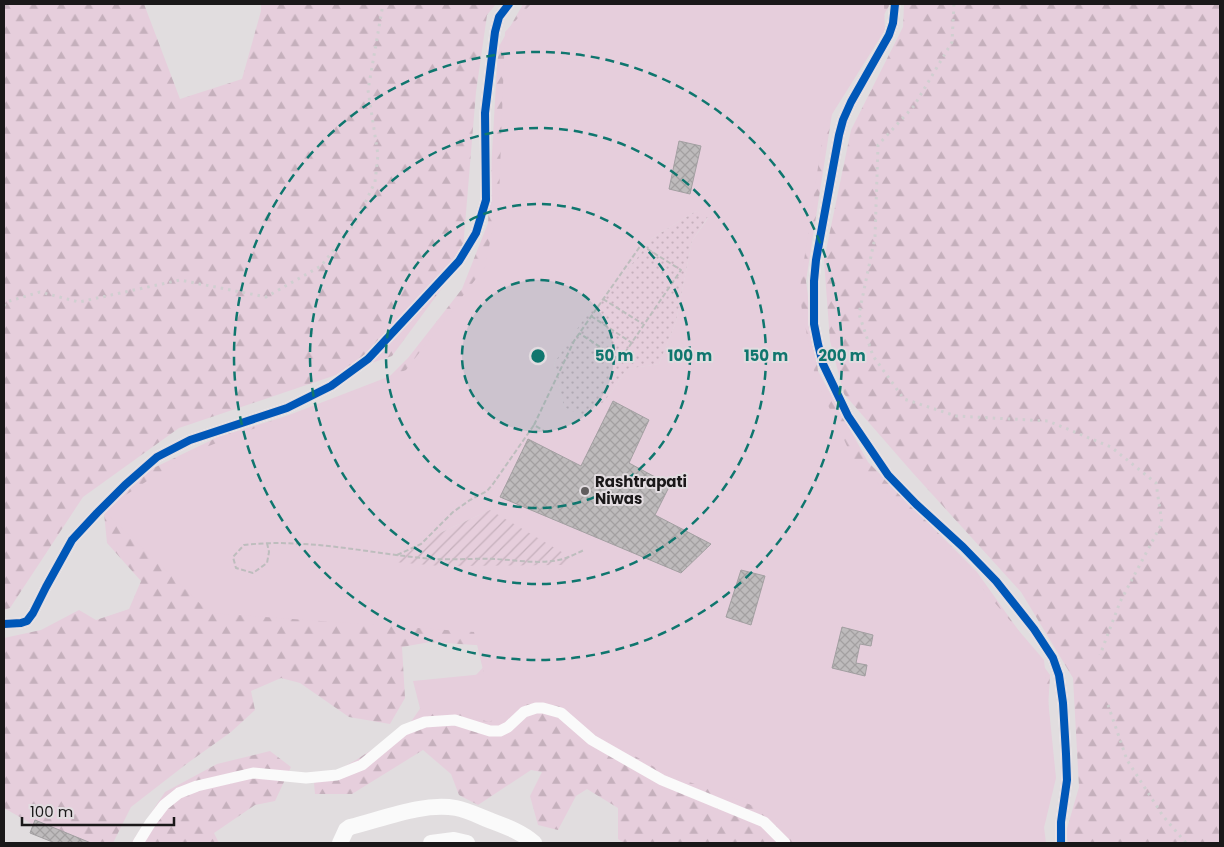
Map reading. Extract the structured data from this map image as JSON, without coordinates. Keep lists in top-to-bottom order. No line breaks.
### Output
{"places":["Rashtrapati Niwas"],"scale_bar":"100 m","rings":["50 m","100 m","150 m","200 m"]}
